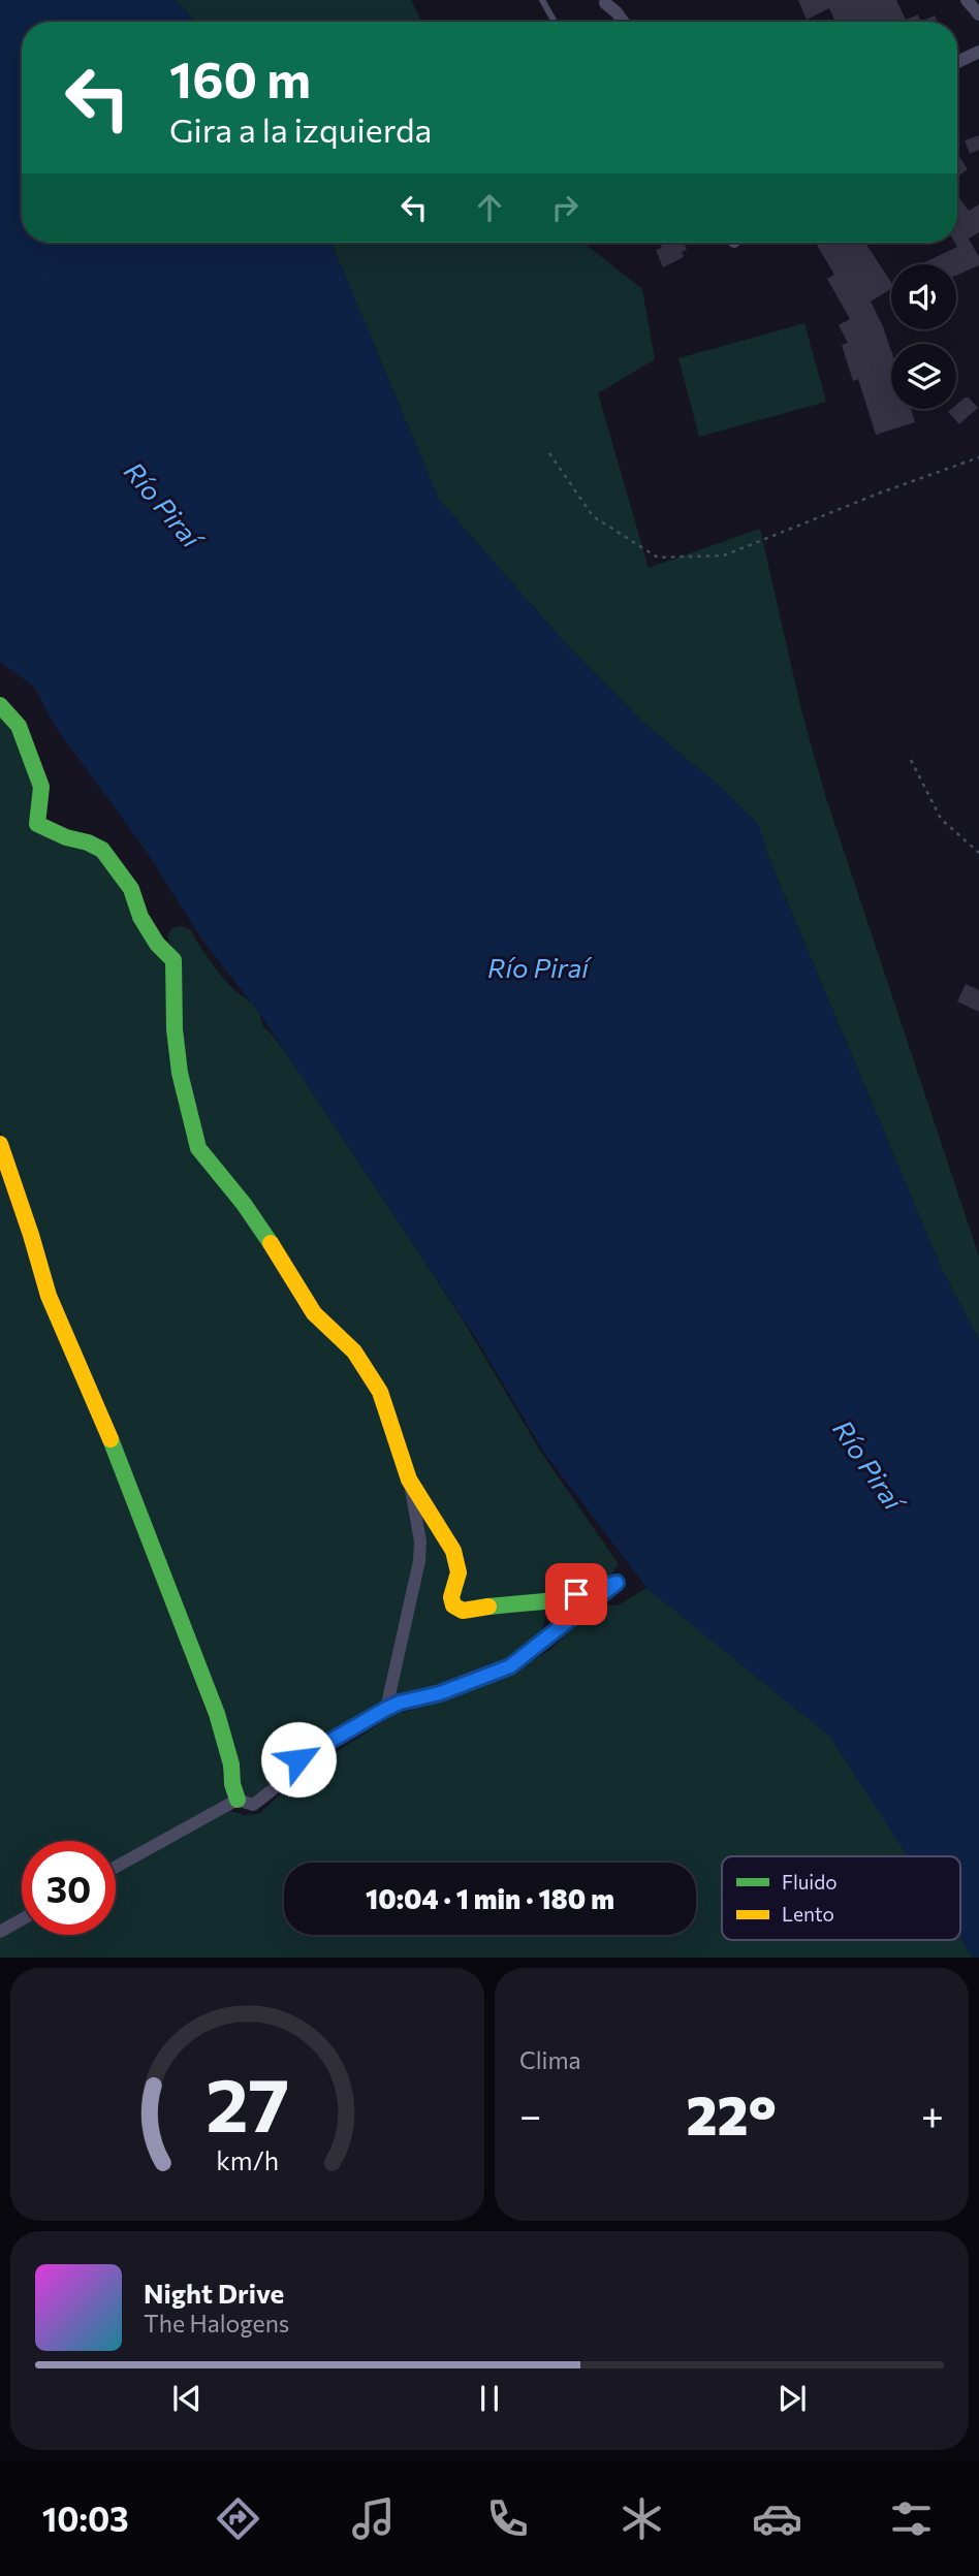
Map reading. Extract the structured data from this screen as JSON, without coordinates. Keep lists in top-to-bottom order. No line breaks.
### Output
{"water":["Río Piraí"],"legend":["Fluido","Lento"],"page":{"turn":["160 m","Gira a la izquierda"],"limit":"30","trip":"10:04 · 1 min · 180 m","tile":"Clima","heat":["−","22°","+"],"song":["Night Drive","The Halogens"],"tabs":"10:03","gauge":["27","km/h"]}}
